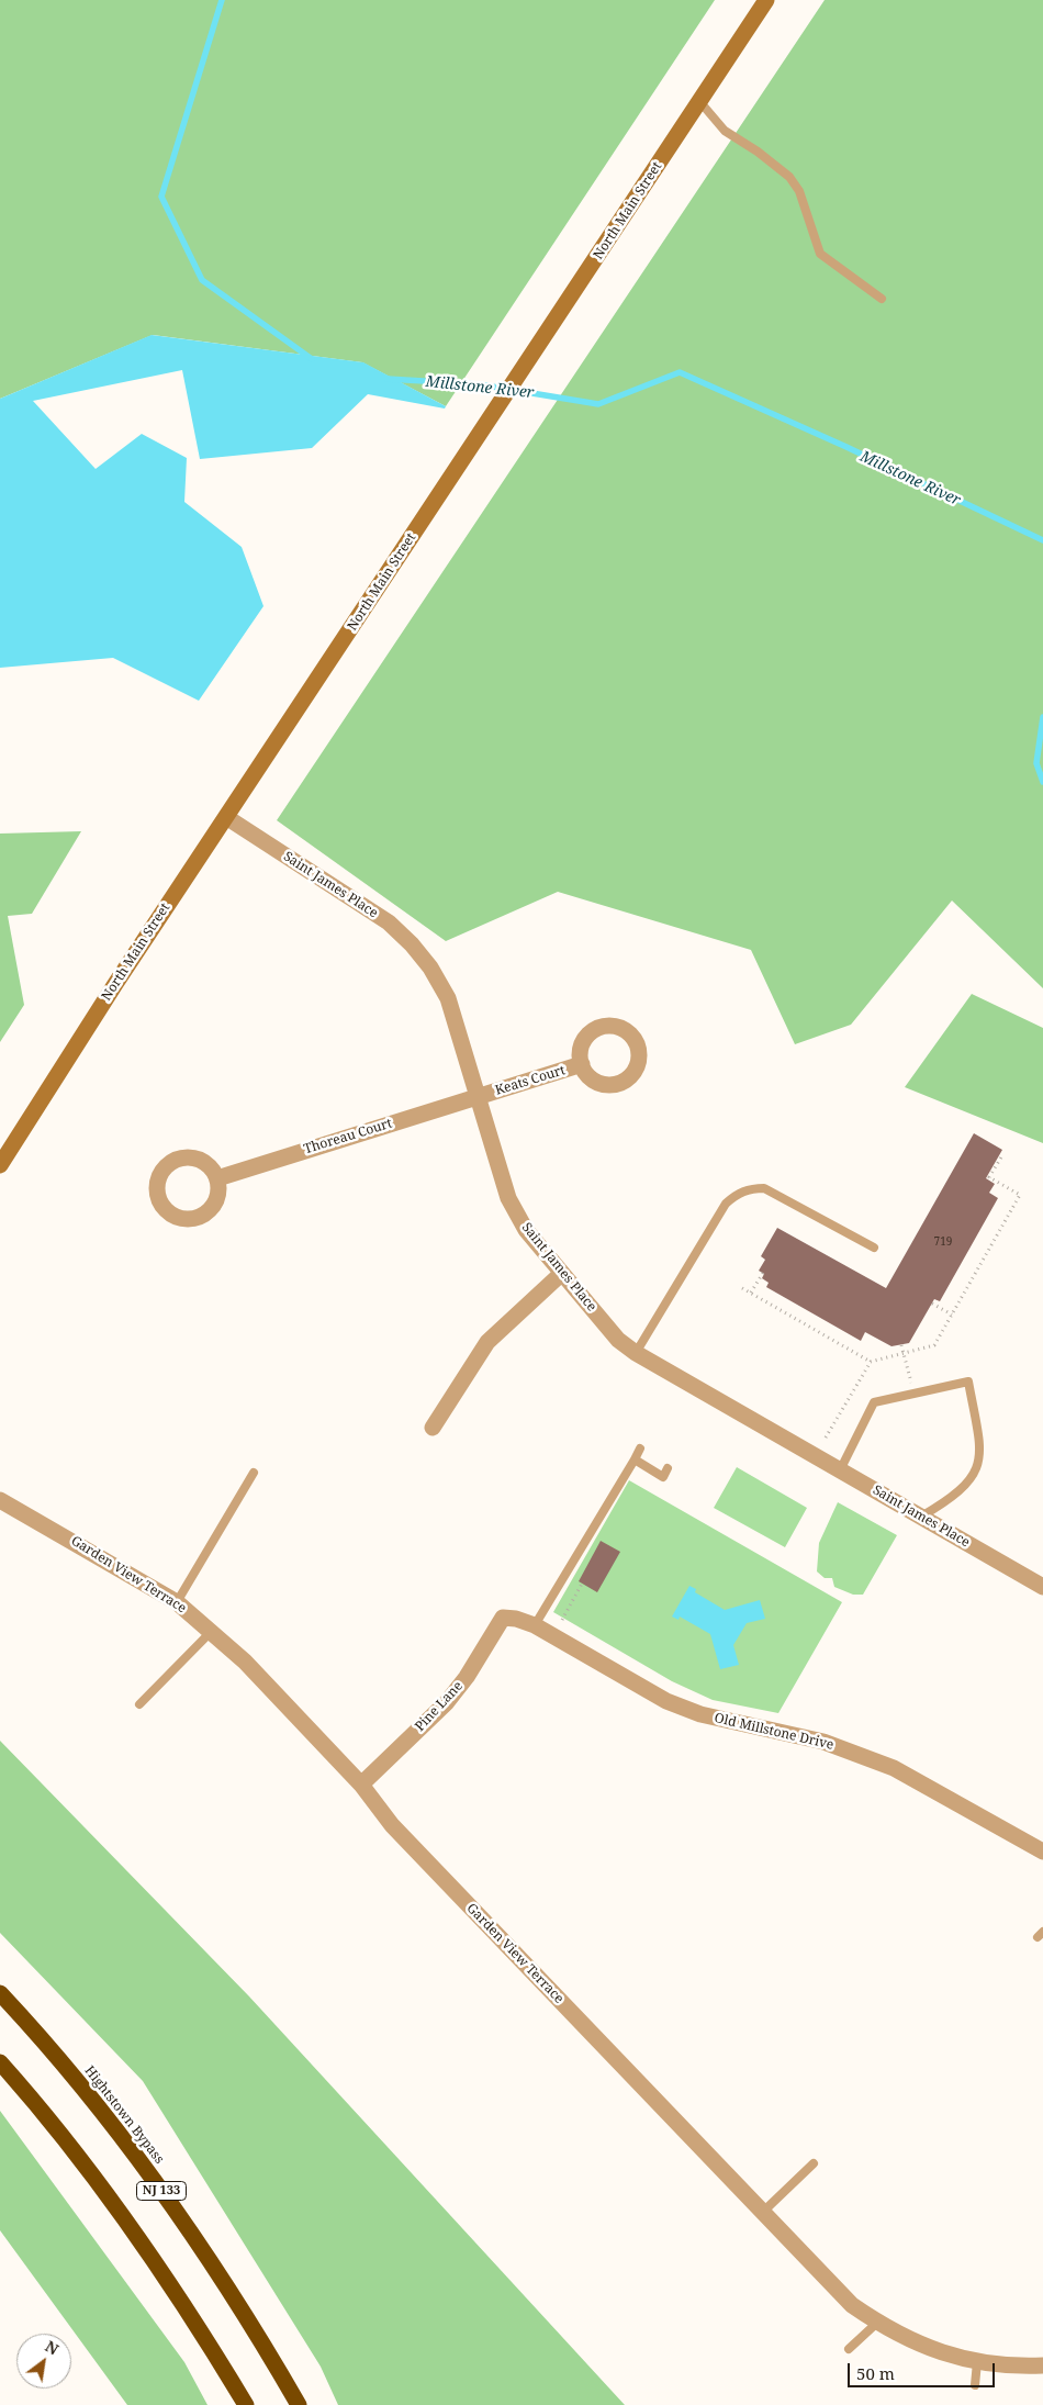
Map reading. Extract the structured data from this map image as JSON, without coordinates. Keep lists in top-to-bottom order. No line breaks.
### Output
{"streets":{"highway":["Hightstown Bypass","NJ 133"],"street":["North Main Street","Saint James Place","Keats Court","Thoreau Court","Garden View Terrace","Pine Lane","Old Millstone Drive"]},"crossings":[["North Main Street","Saint James Place"],["Saint James Place","Keats Court"],["Saint James Place","Thoreau Court"],["Keats Court","Thoreau Court"],["Garden View Terrace","Pine Lane"],["Pine Lane","Old Millstone Drive"]],"water":["Millstone River"],"house_numbers":["719"],"scale_bar":"50 m","north":"top right"}
